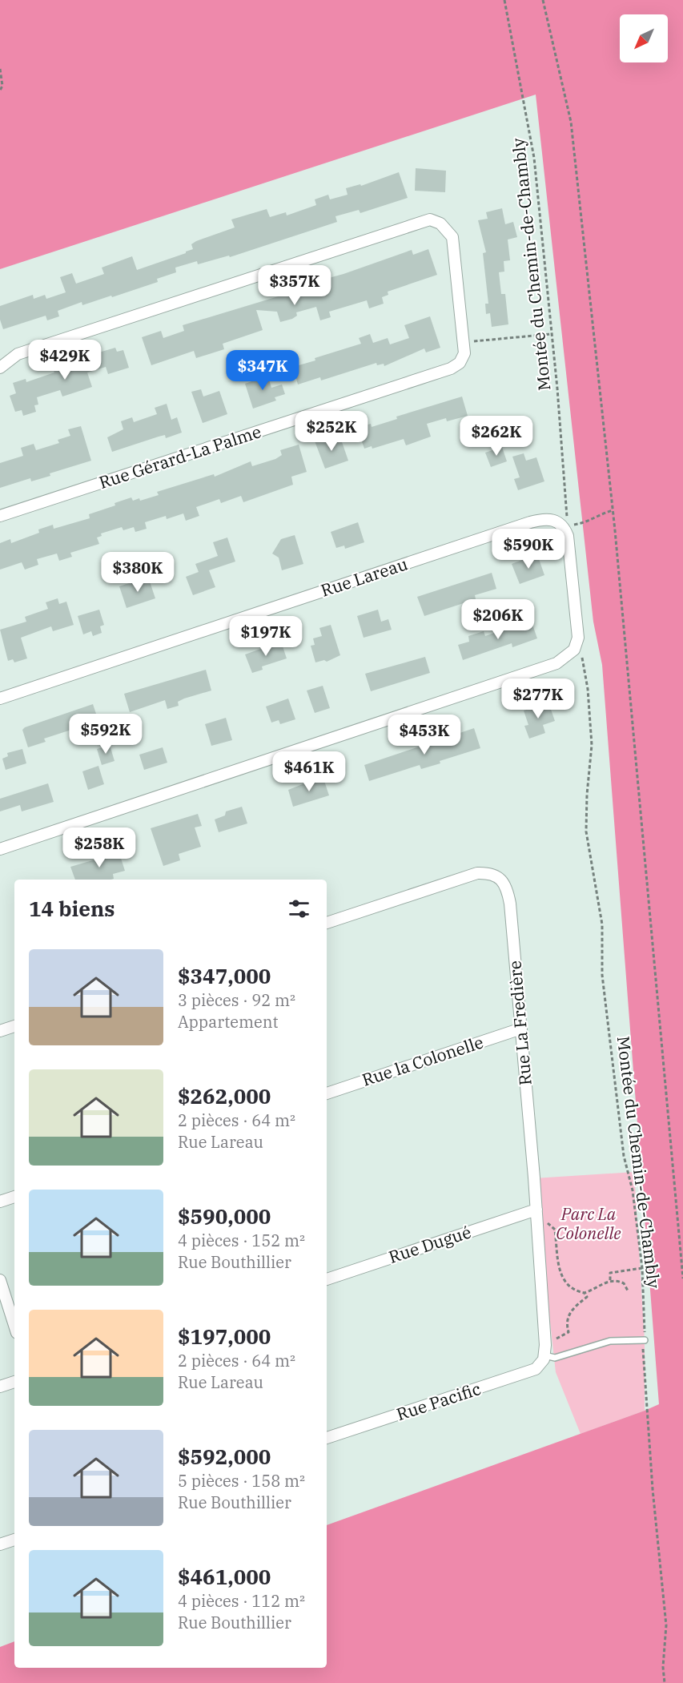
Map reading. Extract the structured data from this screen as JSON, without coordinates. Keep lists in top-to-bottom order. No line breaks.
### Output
{"streets":{"street":["Rue Gérard-La Palme","Rue Lareau","Rue La Fredière","Rue la Colonelle","Rue Dugué","Rue Pacific"],"path":["Montée du Chemin-de-Chambly"]},"crossings":[["Montée du Chemin-de-Chambly","Rue Lareau"],["Rue La Fredière","Rue la Colonelle"],["Rue La Fredière","Rue Dugué"],["Rue La Fredière","Rue Pacific"]],"parks":["Parc La Colonelle"],"north":"bottom left","page":{"price":["$357K","$429K","$347K","$252K","$262K","$590K","$380K","$206K","$197K","$277K","$592K","$453K","$461K","$258K"],"heading":"14 biens","list":[{"name":"$347,000","note":"3 pièces · 92 m² · Appartement"},{"name":"$262,000","note":"2 pièces · 64 m² · Rue Lareau"},{"name":"$590,000","note":"4 pièces · 152 m² · Rue Bouthillier"},{"name":"$197,000","note":"2 pièces · 64 m² · Rue Lareau"},{"name":"$592,000","note":"5 pièces · 158 m² · Rue Bouthillier"},{"name":"$461,000","note":"4 pièces · 112 m² · Rue Bouthillier"}]}}
